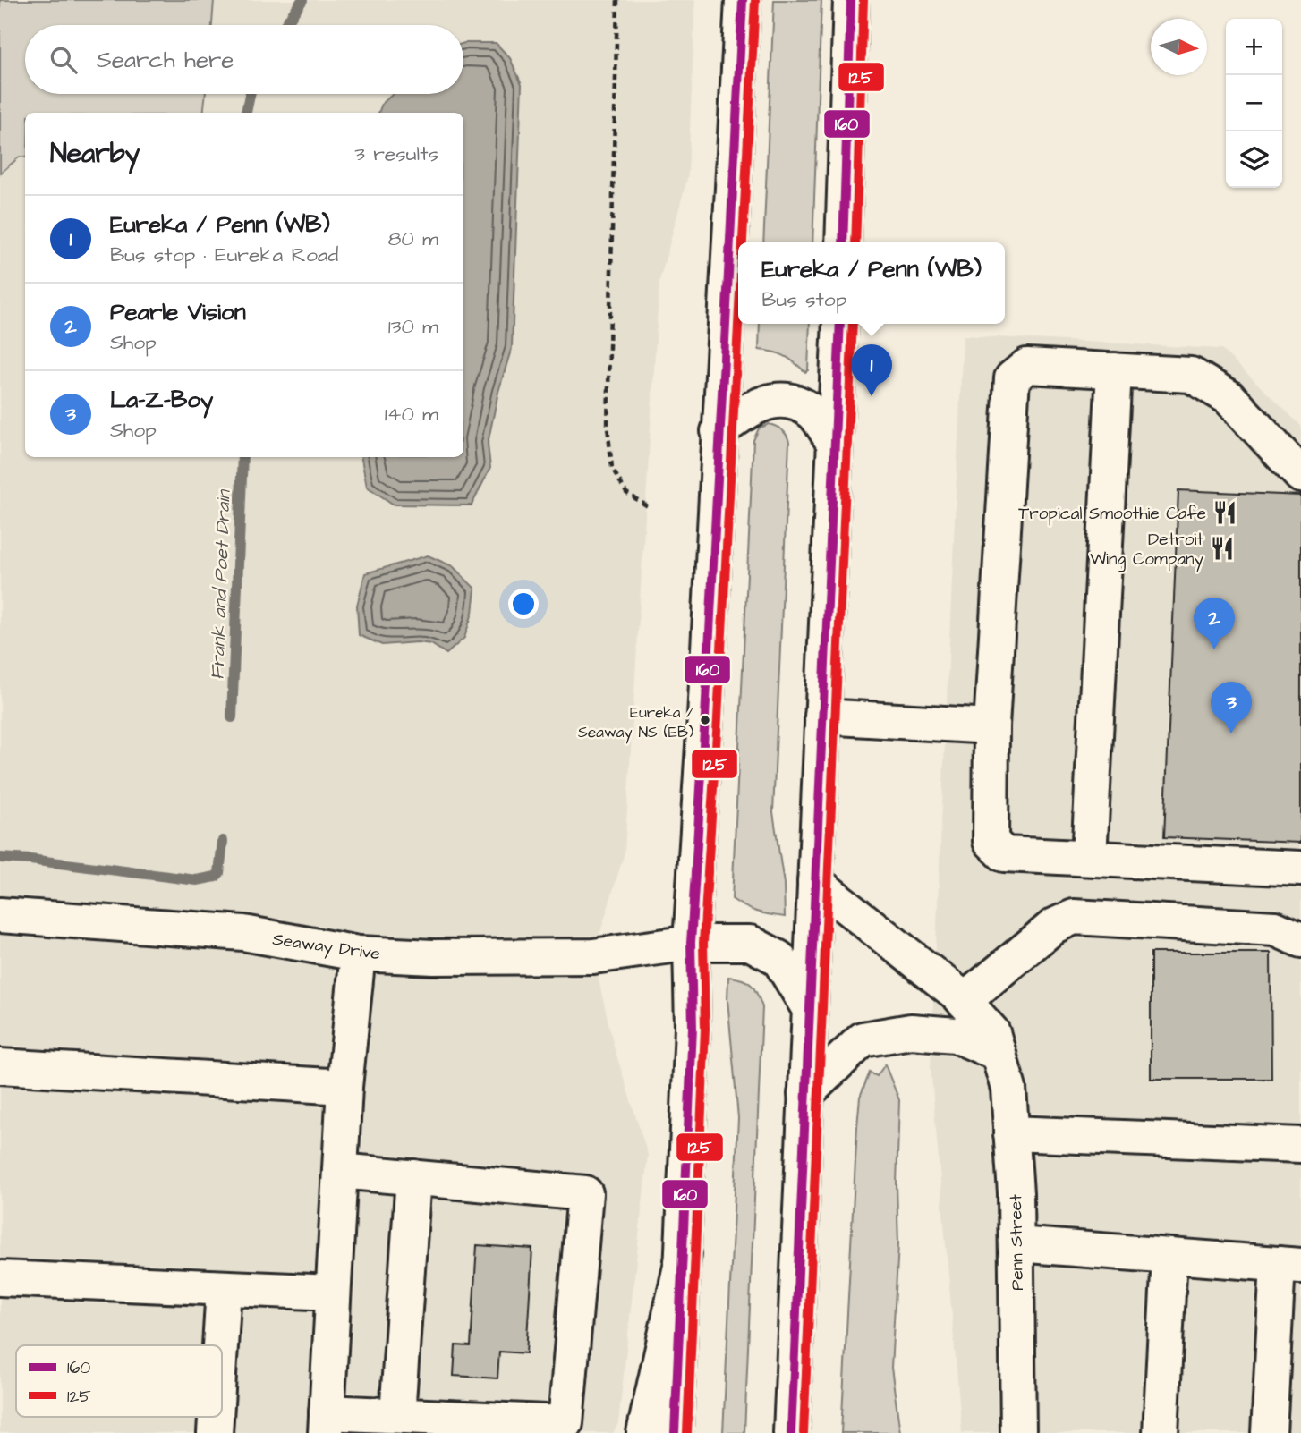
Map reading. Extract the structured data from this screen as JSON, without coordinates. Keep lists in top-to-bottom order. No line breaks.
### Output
{"streets":{"main road":["Seaway Drive","Penn Street"]},"water":["Frank and Poet Drain"],"places":{"restaurant":["Tropical Smoothie Cafe","Detroit Wing Company"],"other":["Eureka / Seaway NS (EB)"]},"lines":["transit line 160","transit line 125"],"legend":["160","125"],"north":"right","page":{"map_buttons":["+","−"],"search":"Search here","heading":["Nearby","3 results"],"list":[{"mark":"1","name":"Eureka / Penn (WB)","note":"Bus stop · Eureka Road","value":"80 m"},{"mark":"2","name":"Pearle Vision","note":"Shop","value":"130 m"},{"mark":"3","name":"La-Z-Boy","note":"Shop","value":"140 m"}],"popup":["Eureka / Penn (WB)","Bus stop"],"pins":["1","2","3"]}}
